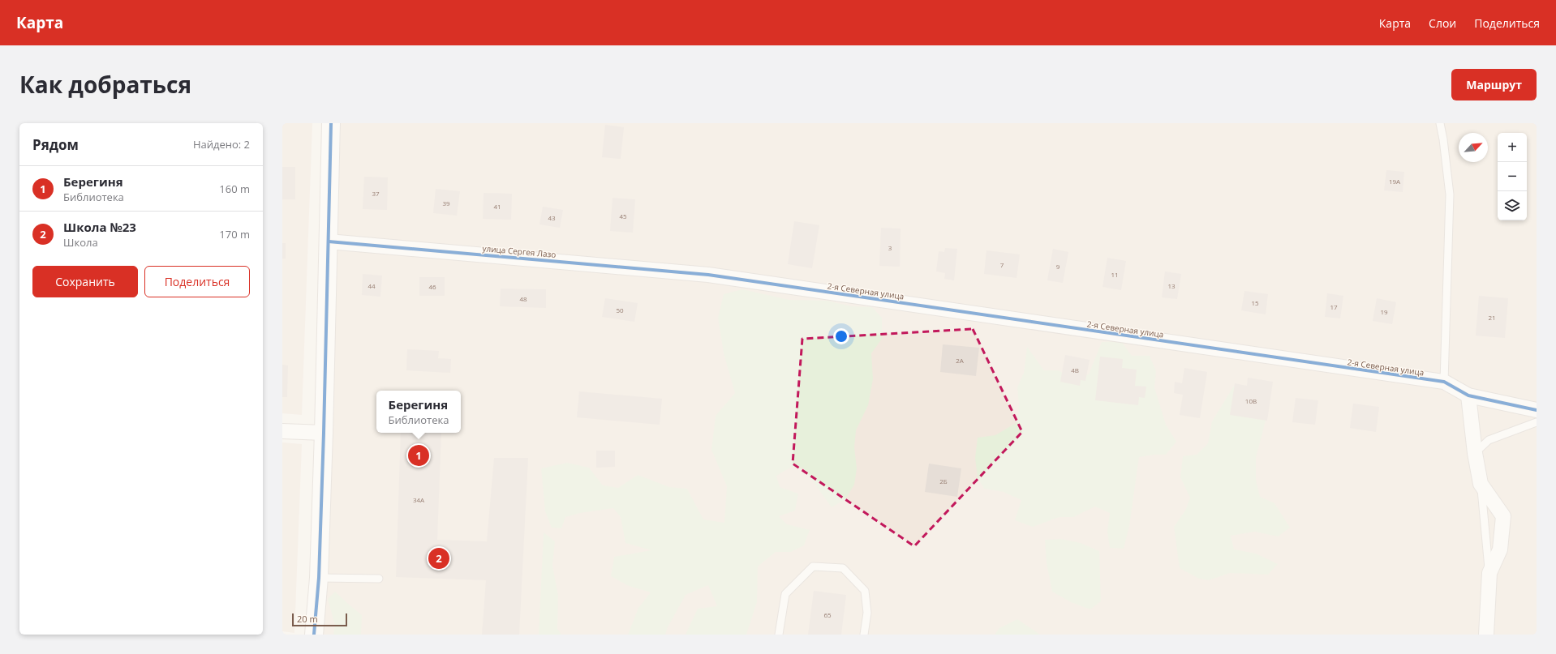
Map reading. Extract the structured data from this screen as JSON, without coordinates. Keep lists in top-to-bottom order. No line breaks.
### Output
{"streets":{"street":["улица Сергея Лазо","2-я Северная улица"]},"crossings":[["улица Сергея Лазо","2-я Северная улица"]],"house_numbers":["19А","37","39","41","45","43","3","7","9","11","44","13","46","48","15","17","50","19","21","2А","4В","10В","2Б","34А","65"],"scale_bar":"20 m","north":"top right","page":{"header":"Карта","nav":["Карта","Слои","Поделиться"],"title":"Как добраться","buttons":["Маршрут",["Сохранить","Поделиться"]],"heading":["Рядом","Найдено: 2"],"map_buttons":["+","−"],"list":[{"mark":"1","name":"Берегиня","note":"Библиотека","value":"160 m"},{"mark":"2","name":"Школа №23","note":"Школа","value":"170 m"}],"popup":["Берегиня","Библиотека"],"pins":["1","2"],"scale":"20 m"}}
